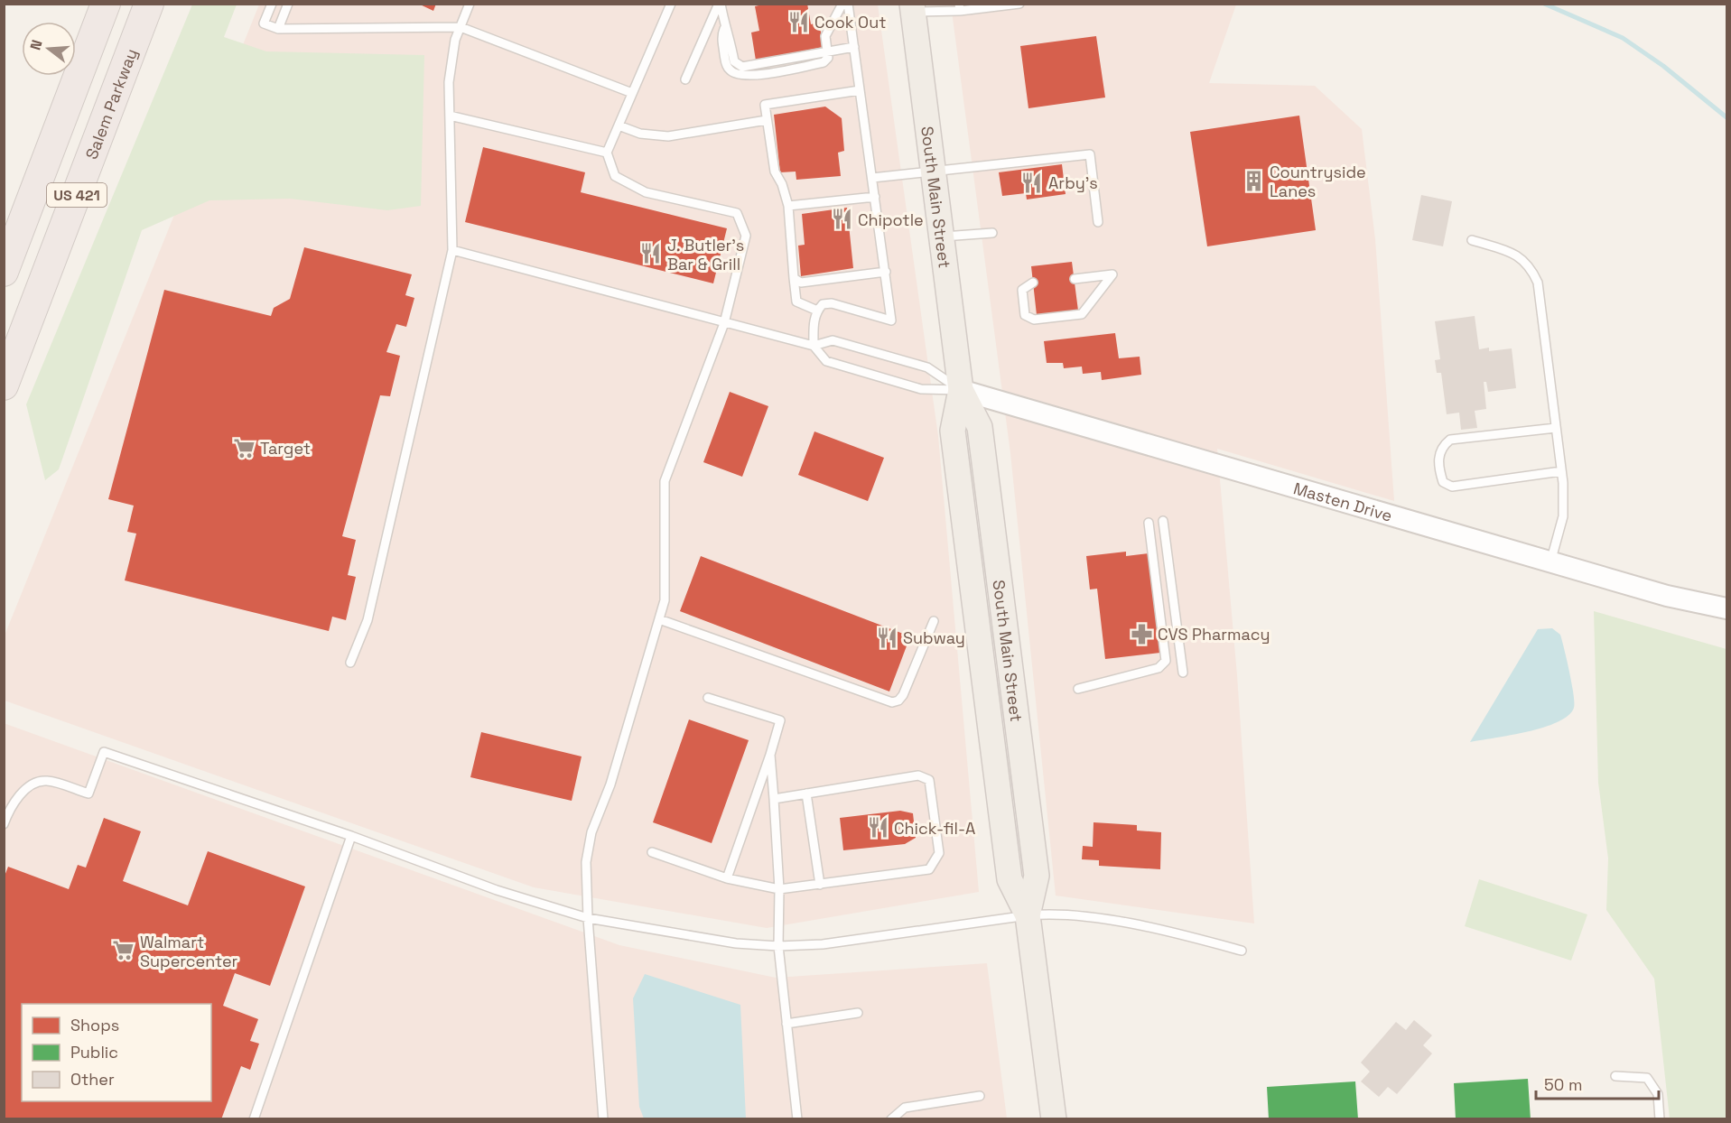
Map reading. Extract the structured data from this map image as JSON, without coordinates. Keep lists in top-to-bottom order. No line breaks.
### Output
{"streets":{"highway":["Salem Parkway","US 421"],"main road":["South Main Street"],"street":["Masten Drive"]},"crossings":[["South Main Street","Masten Drive"]],"places":{"restaurant":["Cook Out","Arby's","Chipotle","J. Butler's Bar & Grill","Subway","Chick-fil-A"],"building":["Countryside Lanes"],"supermarket":["Target","Walmart Supercenter"],"pharmacy":["CVS Pharmacy"]},"legend":["Shops","Public","Other"],"scale_bar":"50 m","north":"left"}
